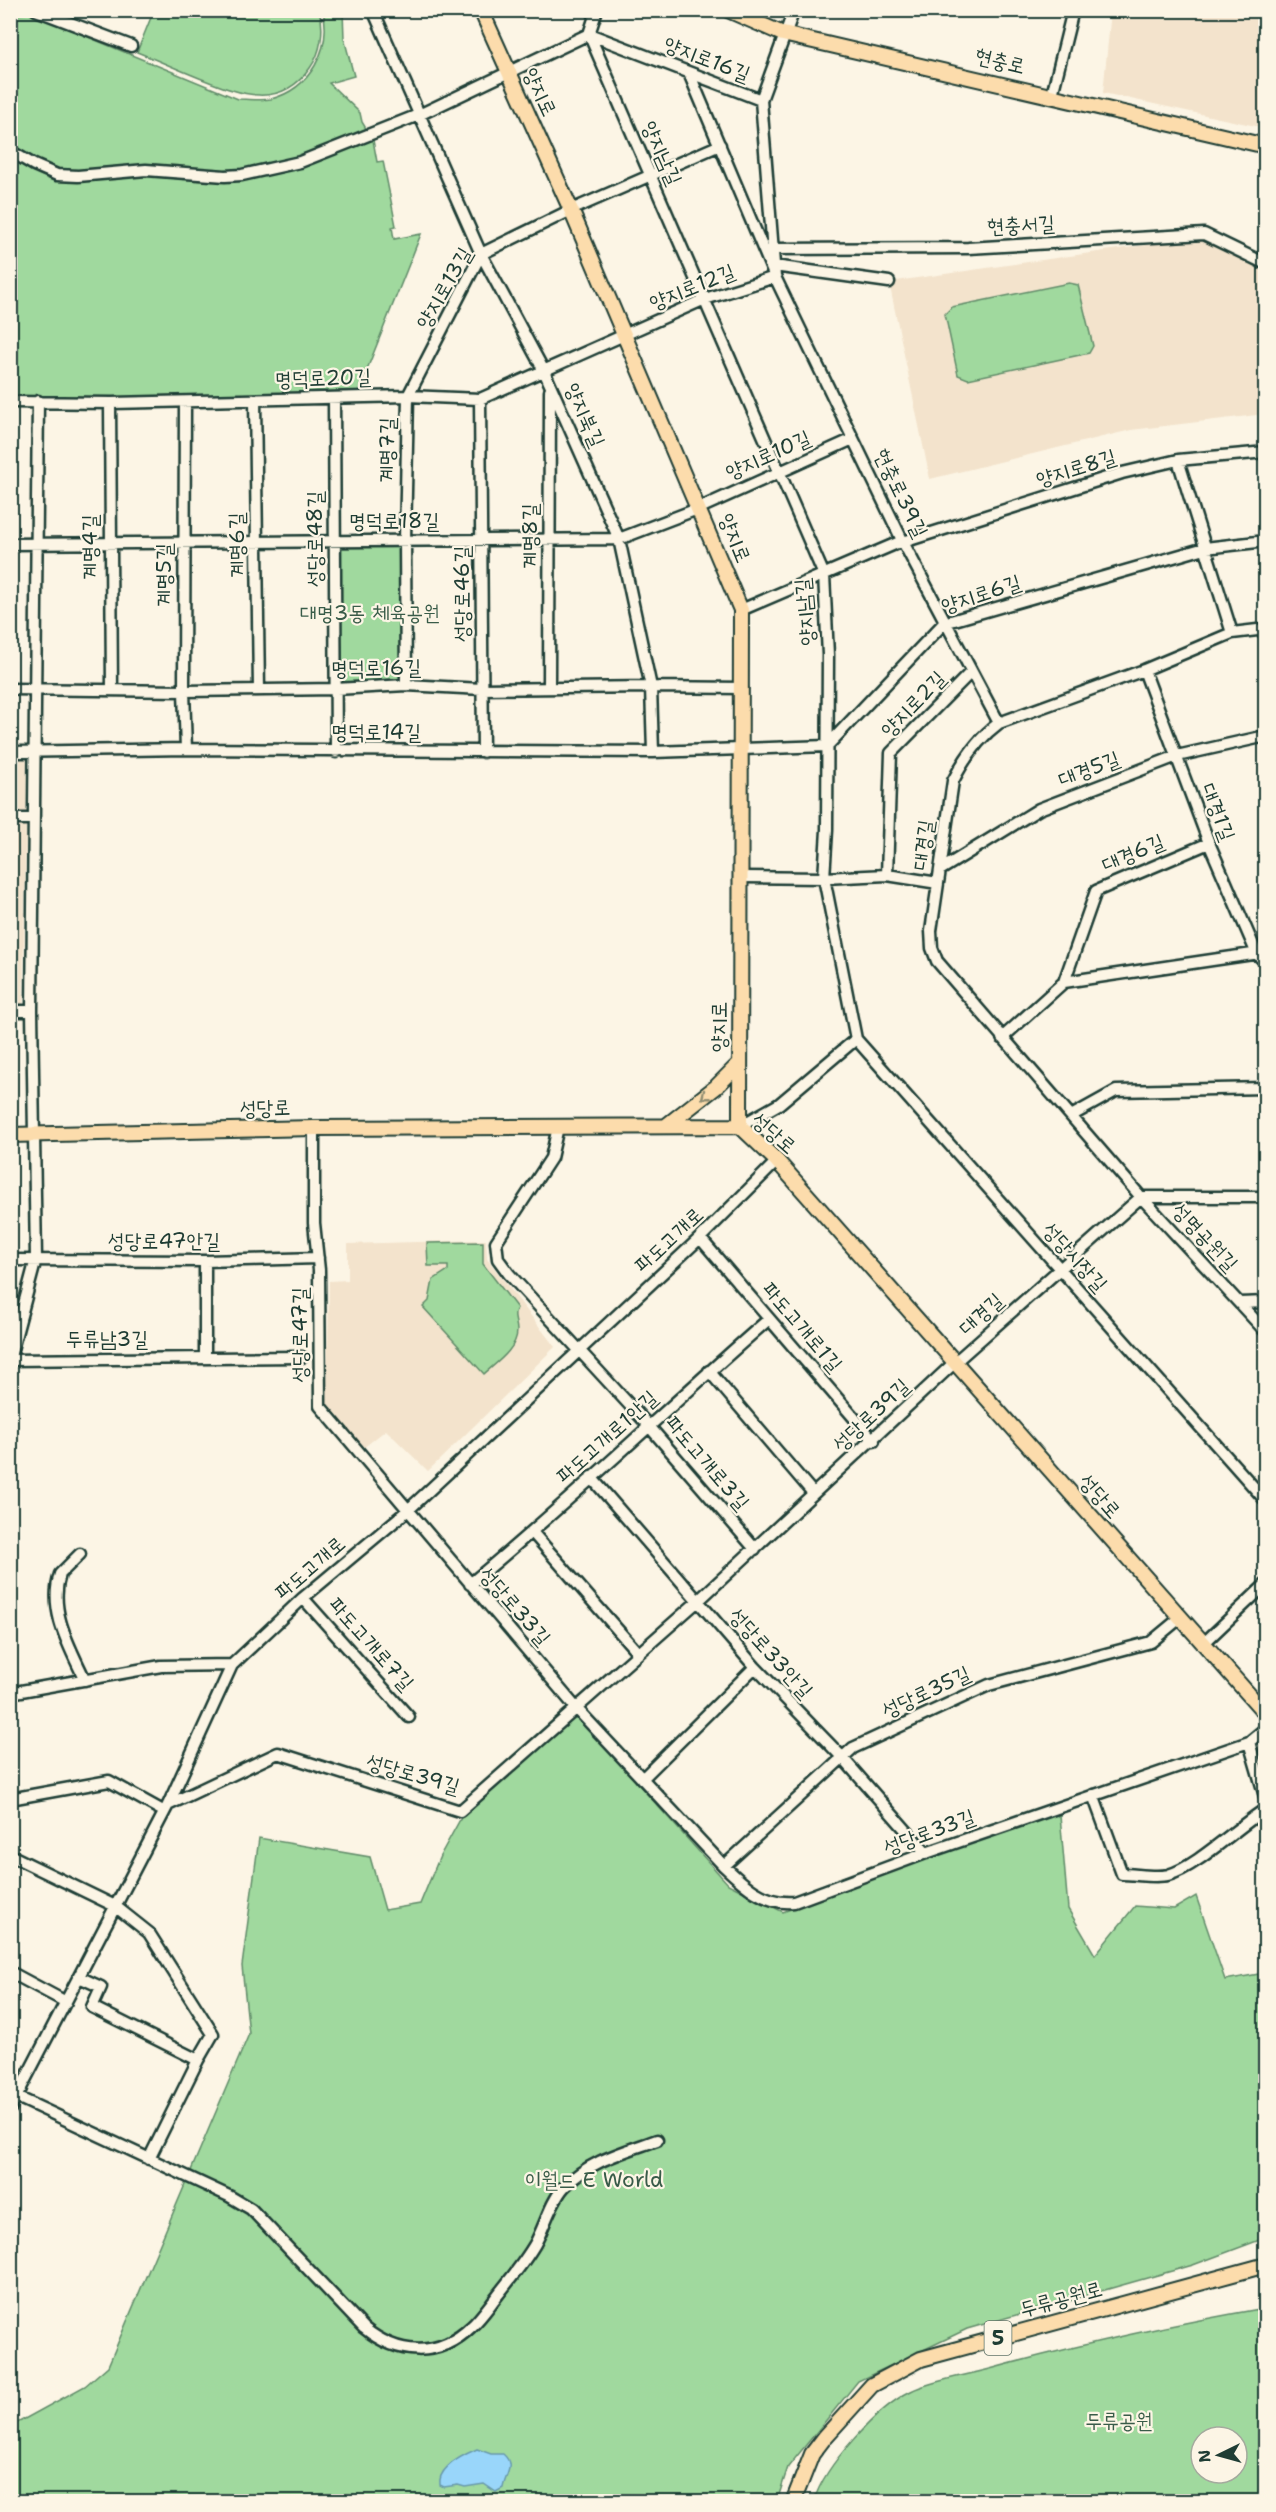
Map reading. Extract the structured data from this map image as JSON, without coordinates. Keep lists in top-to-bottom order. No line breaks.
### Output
{"streets":{"main road":["현충로","양지로","성당로","두류공원로","5"],"street":["양지로16길","양지남길","현충서길","양지로12길","양지로13길","명덕로20길","양지북길","계명7길","양지로10길","양지로8길","현충로39길","명덕로18길","계명8길","성당로48길","계명6길","계명4길","계명5길","성당로46길","양지로6길","명덕로16길","양지로2길","명덕로14길","대경5길","대경1길","대경길","대경6길","성명공원길","파도고개로","성당로47안길","성당시장길","파도고개로1길","성당로47길","두류남3길","성당로39길","파도고개로1안길","파도고개로3길","성당로33길","파도고개로7길","성당로33안길","성당로35길"]},"crossings":[["양지로16길","양지남길"],["양지로16길","현충로39길"],["현충로","현충로39길"],["양지로","양지로12길"],["양지로","양지로13길"],["양지로","명덕로20길"],["양지로","양지로10길"],["양지로","양지로8길"],["양지로","명덕로18길"],["양지로","명덕로16길"],["양지로","명덕로14길"],["양지로","성당로"],["양지남길","양지로12길"],["양지남길","양지로13길"],["양지남길","양지로10길"],["양지남길","양지로8길"],["양지남길","양지로6길"],["양지남길","성당시장길"],["현충서길","현충로39길"],["양지로12길","명덕로20길"],["양지로12길","현충로39길"],["양지로13길","명덕로20길"],["양지로13길","양지북길"],["양지로13길","계명7길"],["양지로13길","현충로39길"],["명덕로20길","양지북길"],["명덕로20길","계명7길"],["명덕로20길","성당로48길"],["명덕로20길","계명6길"],["명덕로20길","계명4길"],["명덕로20길","계명5길"],["명덕로20길","성당로46길"],["양지북길","명덕로18길"],["양지북길","계명8길"],["양지북길","명덕로16길"],["양지북길","명덕로14길"],["계명7길","명덕로18길"],["계명7길","명덕로16길"],["양지로10길","현충로39길"],["양지로10길","명덕로18길"],["양지로8길","현충로39길"],["현충로39길","양지로6길"],["현충로39길","양지로2길"],["현충로39길","대경길"],["명덕로18길","계명8길"],["명덕로18길","성당로48길"],["명덕로18길","계명6길"],["명덕로18길","계명4길"],["명덕로18길","계명5길"],["명덕로18길","성당로46길"],["계명8길","명덕로16길"],["성당로48길","명덕로16길"],["성당로48길","명덕로14길"],["계명6길","명덕로16길"],["계명4길","명덕로16길"],["계명5길","명덕로16길"],["계명5길","명덕로14길"],["성당로46길","명덕로16길"],["성당로46길","명덕로14길"],["대경5길","대경1길"],["대경5길","대경길"],["대경1길","대경길"],["대경1길","대경6길"],["대경길","대경6길"],["대경길","성당로"],["대경길","성명공원길"],["대경길","성당시장길"],["대경길","성당로39길"],["성당로","파도고개로"],["성당로","성당로47길"],["성당로","성당로39길"],["성당로","파도고개로3길"],["성당로","성당로35길"],["파도고개로","파도고개로1길"],["파도고개로","성당로47길"],["파도고개로","성당로39길"],["파도고개로","파도고개로3길"],["파도고개로","성당로33길"],["파도고개로","파도고개로7길"],["성당로47안길","성당로47길"],["파도고개로1길","성당로39길"],["파도고개로1길","파도고개로1안길"],["성당로47길","성당로33길"],["성당로39길","파도고개로3길"],["성당로39길","성당로33길"],["성당로39길","성당로33안길"],["파도고개로1안길","파도고개로3길"],["파도고개로1안길","성당로33길"],["파도고개로1안길","성당로33안길"],["성당로33길","성당로33안길"],["성당로33길","성당로35길"],["성당로33안길","성당로35길"]],"parks":["대명3동 체육공원","이월드 E World","두류공원"],"north":"left"}
